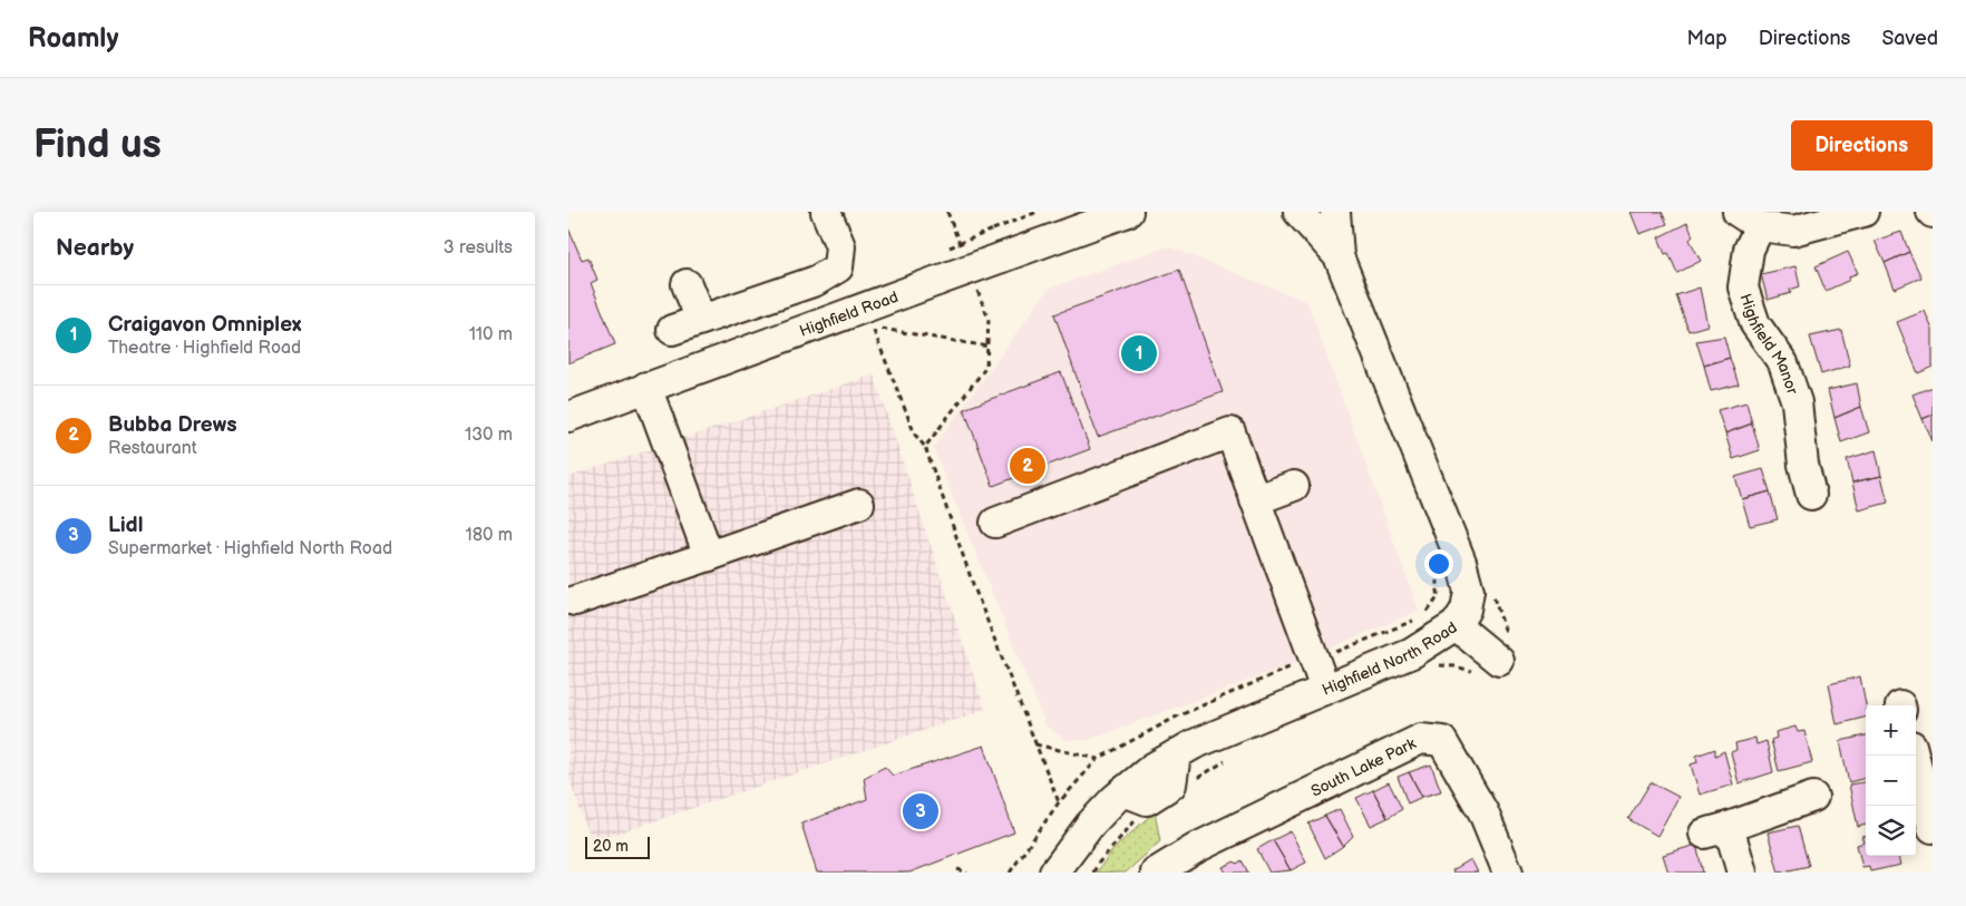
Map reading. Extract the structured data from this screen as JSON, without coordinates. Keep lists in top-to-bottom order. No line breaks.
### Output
{"streets":{"street":["Highfield Road","Highfield Manor","Highfield North Road","South Lake Park"]},"scale_bar":"20 m","page":{"header":"Roamly","nav":["Map","Directions","Saved"],"buttons":"Directions","title":"Find us","heading":["Nearby","3 results"],"list":[{"mark":"1","name":"Craigavon Omniplex","note":"Theatre · Highfield Road","value":"110 m"},{"mark":"2","name":"Bubba Drews","note":"Restaurant","value":"130 m"},{"mark":"3","name":"Lidl","note":"Supermarket · Highfield North Road","value":"180 m"}],"pins":["1","2","3"],"map_buttons":["+","−"],"scale":"20 m"}}
